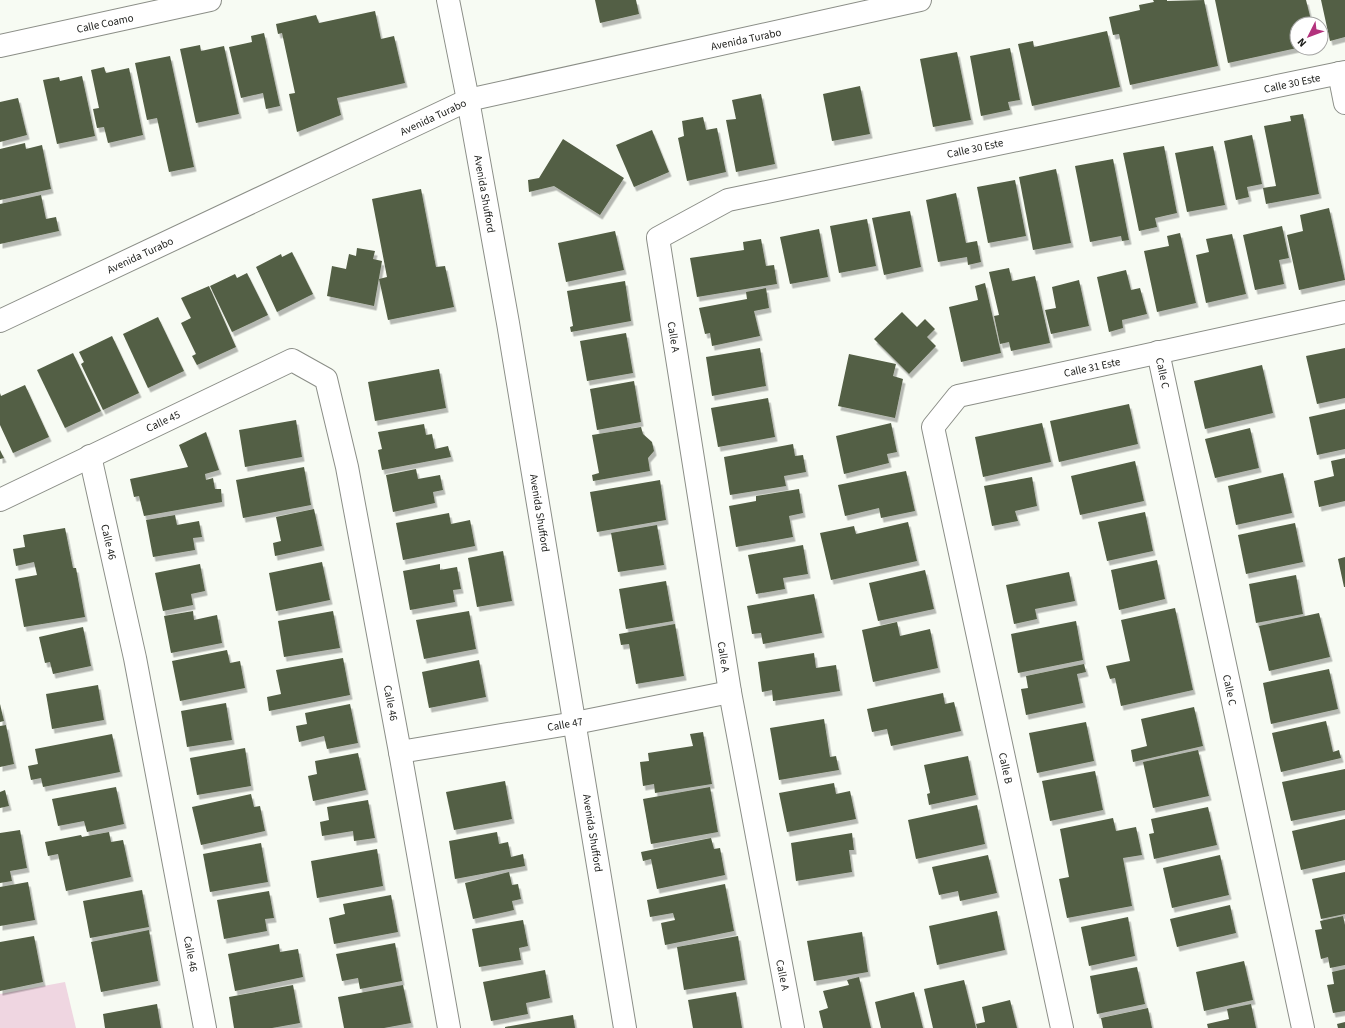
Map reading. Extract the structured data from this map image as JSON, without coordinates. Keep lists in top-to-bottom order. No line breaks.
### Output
{"streets":{"street":["Calle Coamo","Avenida Turabo","Calle 30 Este","Avenida Shufford","Calle A","Calle 31 Este","Calle C","Calle 45","Calle 46","Calle 47","Calle B"]},"crossings":[["Avenida Turabo","Avenida Shufford"],["Calle 30 Este","Calle A"],["Avenida Shufford","Calle 47"],["Calle A","Calle 47"],["Calle 31 Este","Calle C"],["Calle 31 Este","Calle B"],["Calle 45","Calle 46"],["Calle 46","Calle 47"]],"north":"bottom left"}
